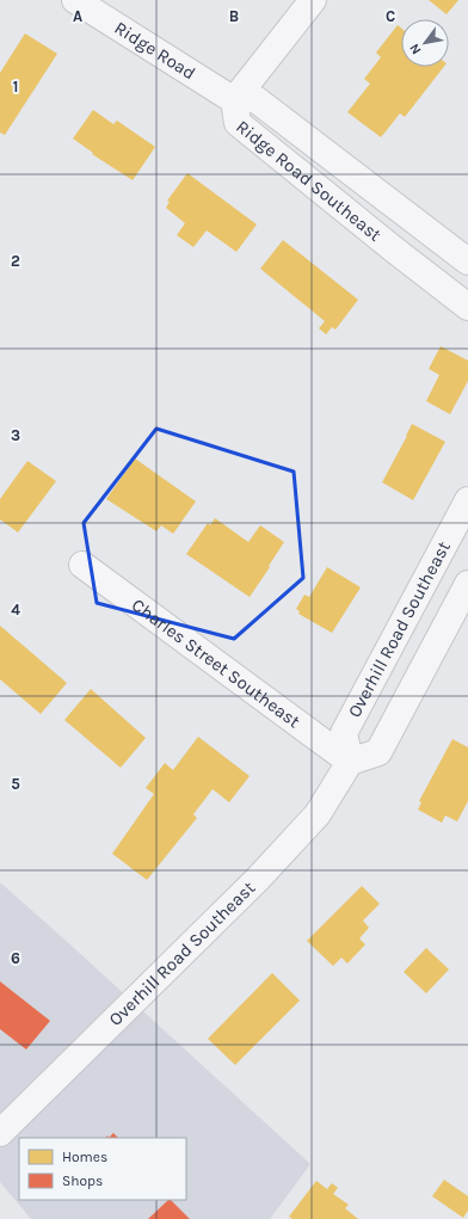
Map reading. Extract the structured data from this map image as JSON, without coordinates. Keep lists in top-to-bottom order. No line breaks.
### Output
{"streets":{"street":["Ridge Road","Ridge Road Southeast","Overhill Road Southeast","Charles Street Southeast"]},"crossings":[["Ridge Road","Ridge Road Southeast"],["Overhill Road Southeast","Charles Street Southeast"]],"legend":["Homes","Shops"],"north":"bottom left","grid":{"columns":["A","B","C"],"rows":["1","2","3","4","5","6"]}}
